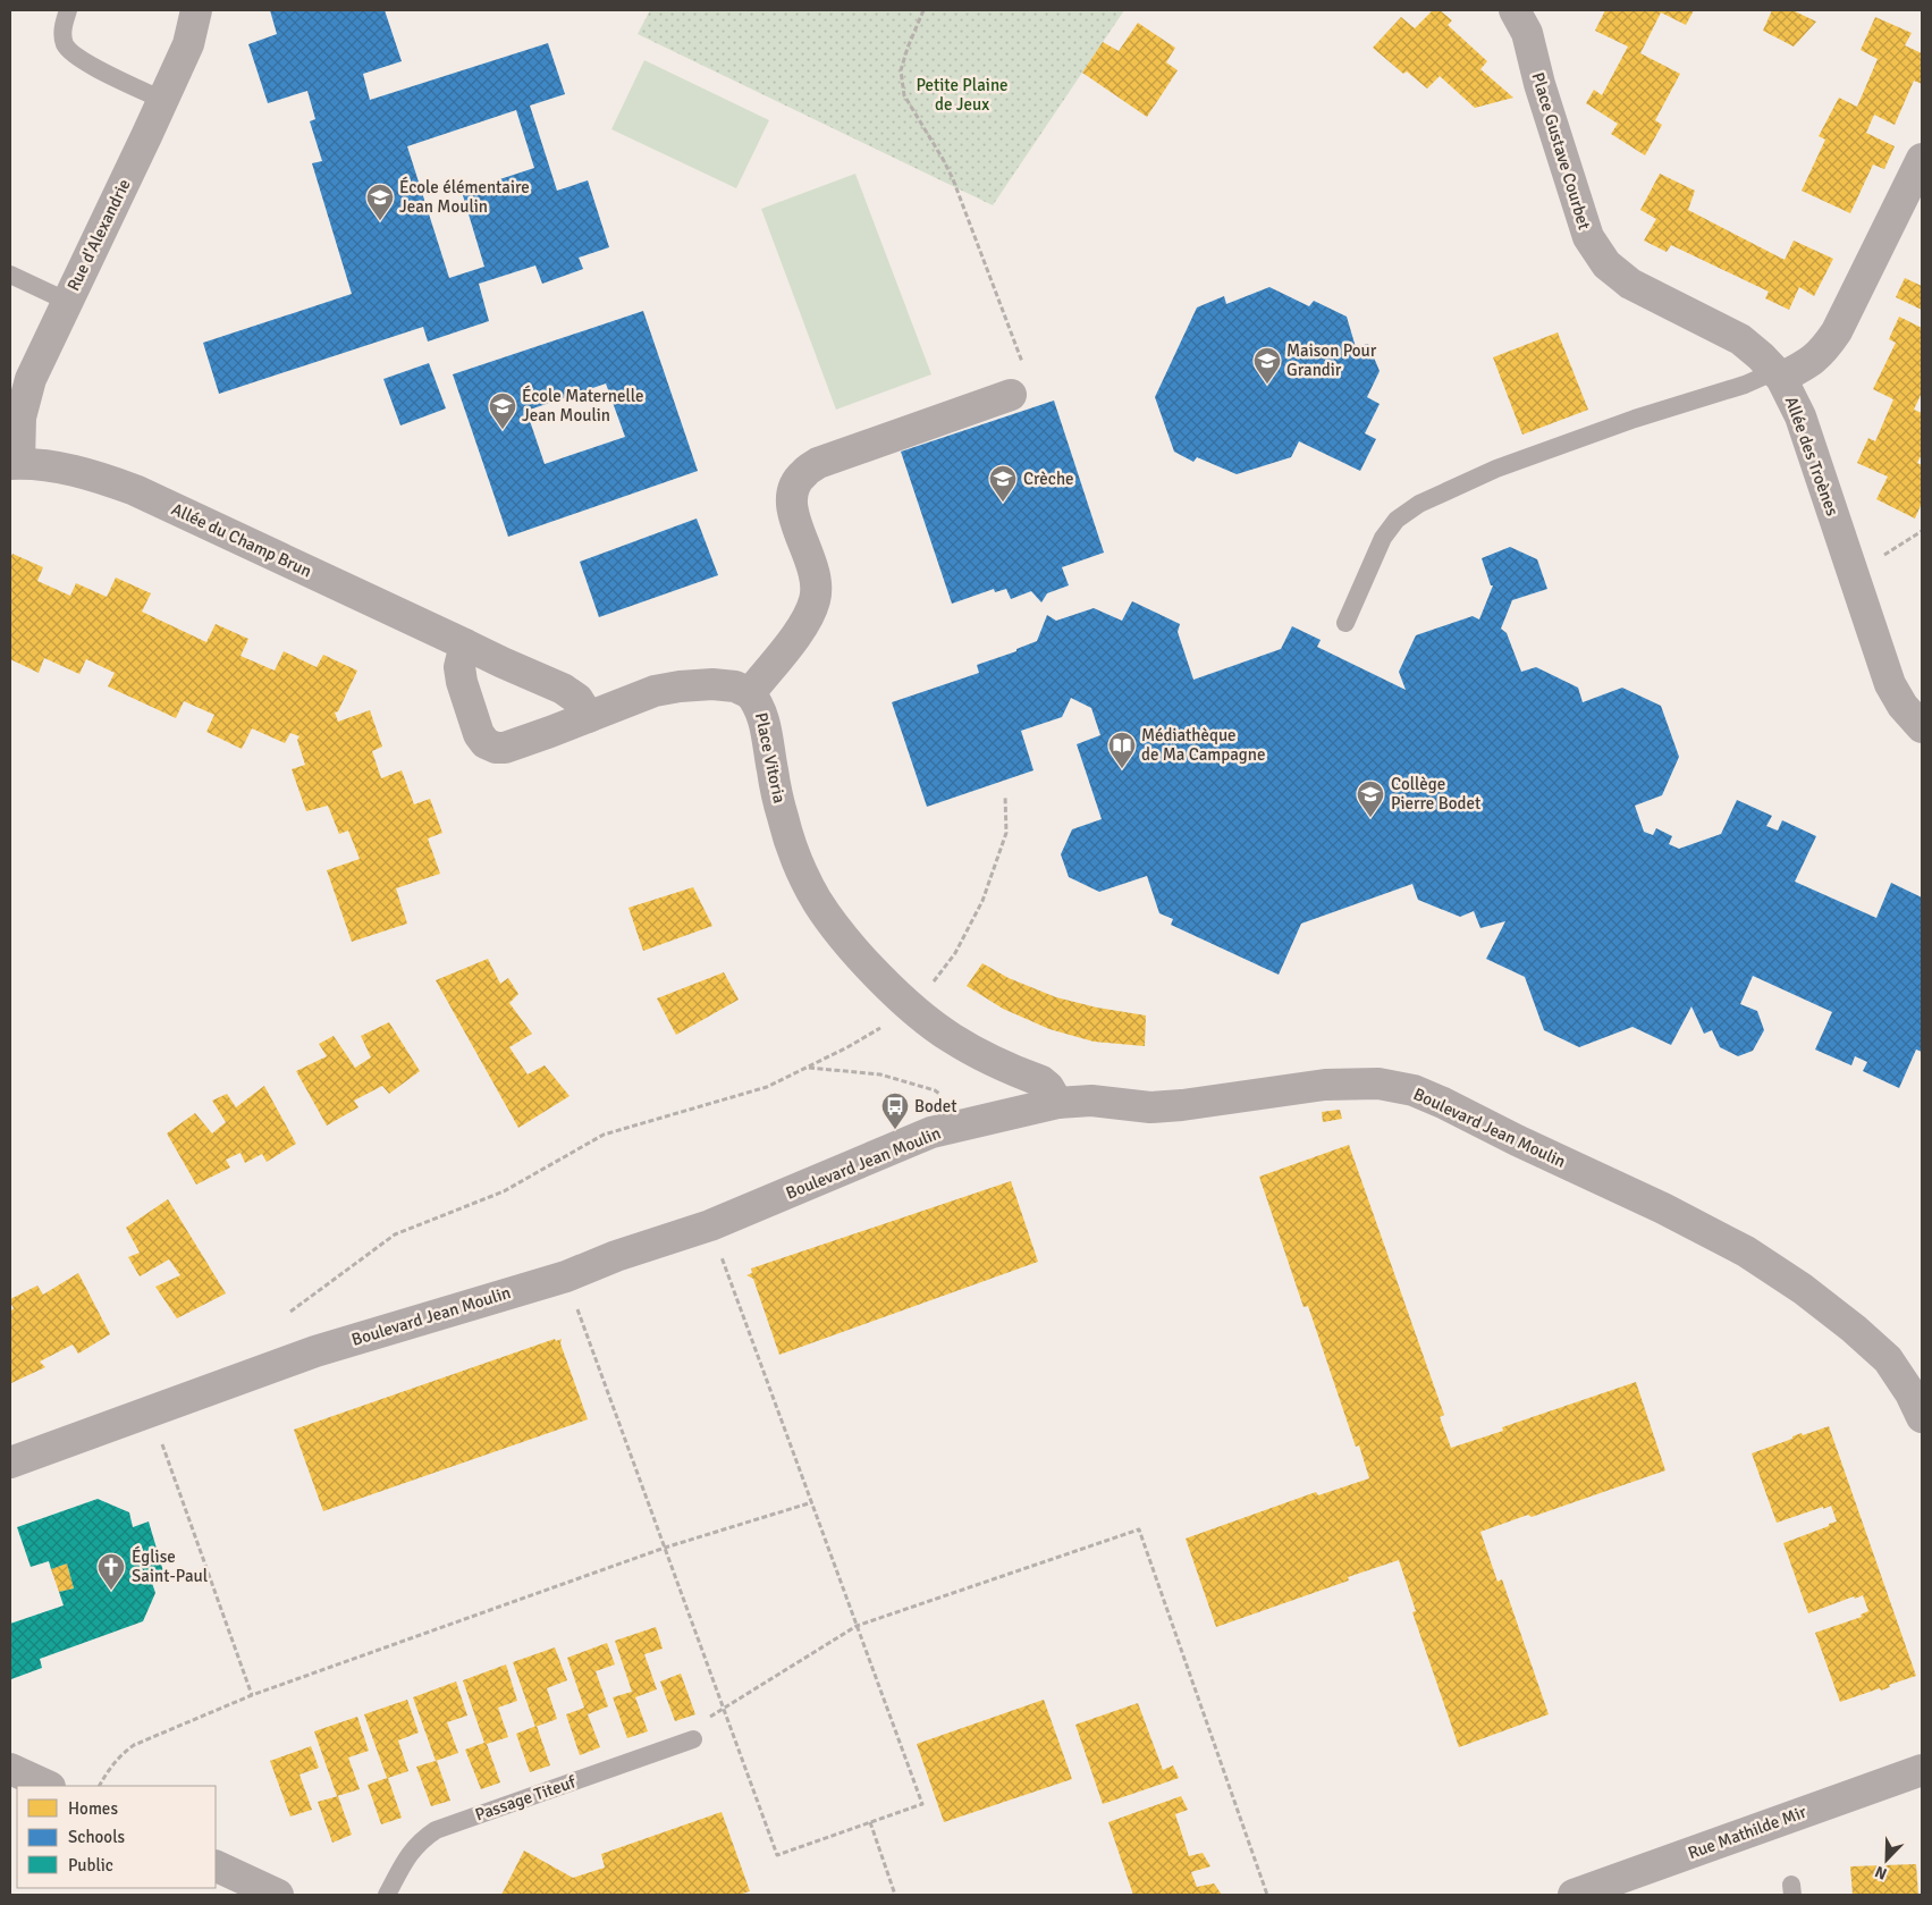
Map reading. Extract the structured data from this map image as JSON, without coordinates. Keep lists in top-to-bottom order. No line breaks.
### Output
{"streets":{"street":["Place Gustave Courbet","Rue d'Alexandrie","Allée des Troènes","Allée du Champ Brun","Place Vitoria","Boulevard Jean Moulin","Rue Mathilde Mir"],"lane":["Passage Titeuf"]},"crossings":[["Place Gustave Courbet","Allée des Troènes"],["Rue d'Alexandrie","Allée du Champ Brun"],["Place Vitoria","Boulevard Jean Moulin"]],"parks":["Petite Plaine de Jeux"],"places":{"school or university":["École élémentaire Jean Moulin","Maison Pour Grandir","École Maternelle Jean Moulin","Crèche","Collège Pierre Bodet"],"library":["Médiathèque de Ma Campagne"],"bus stop":["Bodet"],"church":["Église Saint-Paul"]},"legend":["Homes","Schools","Public"],"north":"bottom left"}
